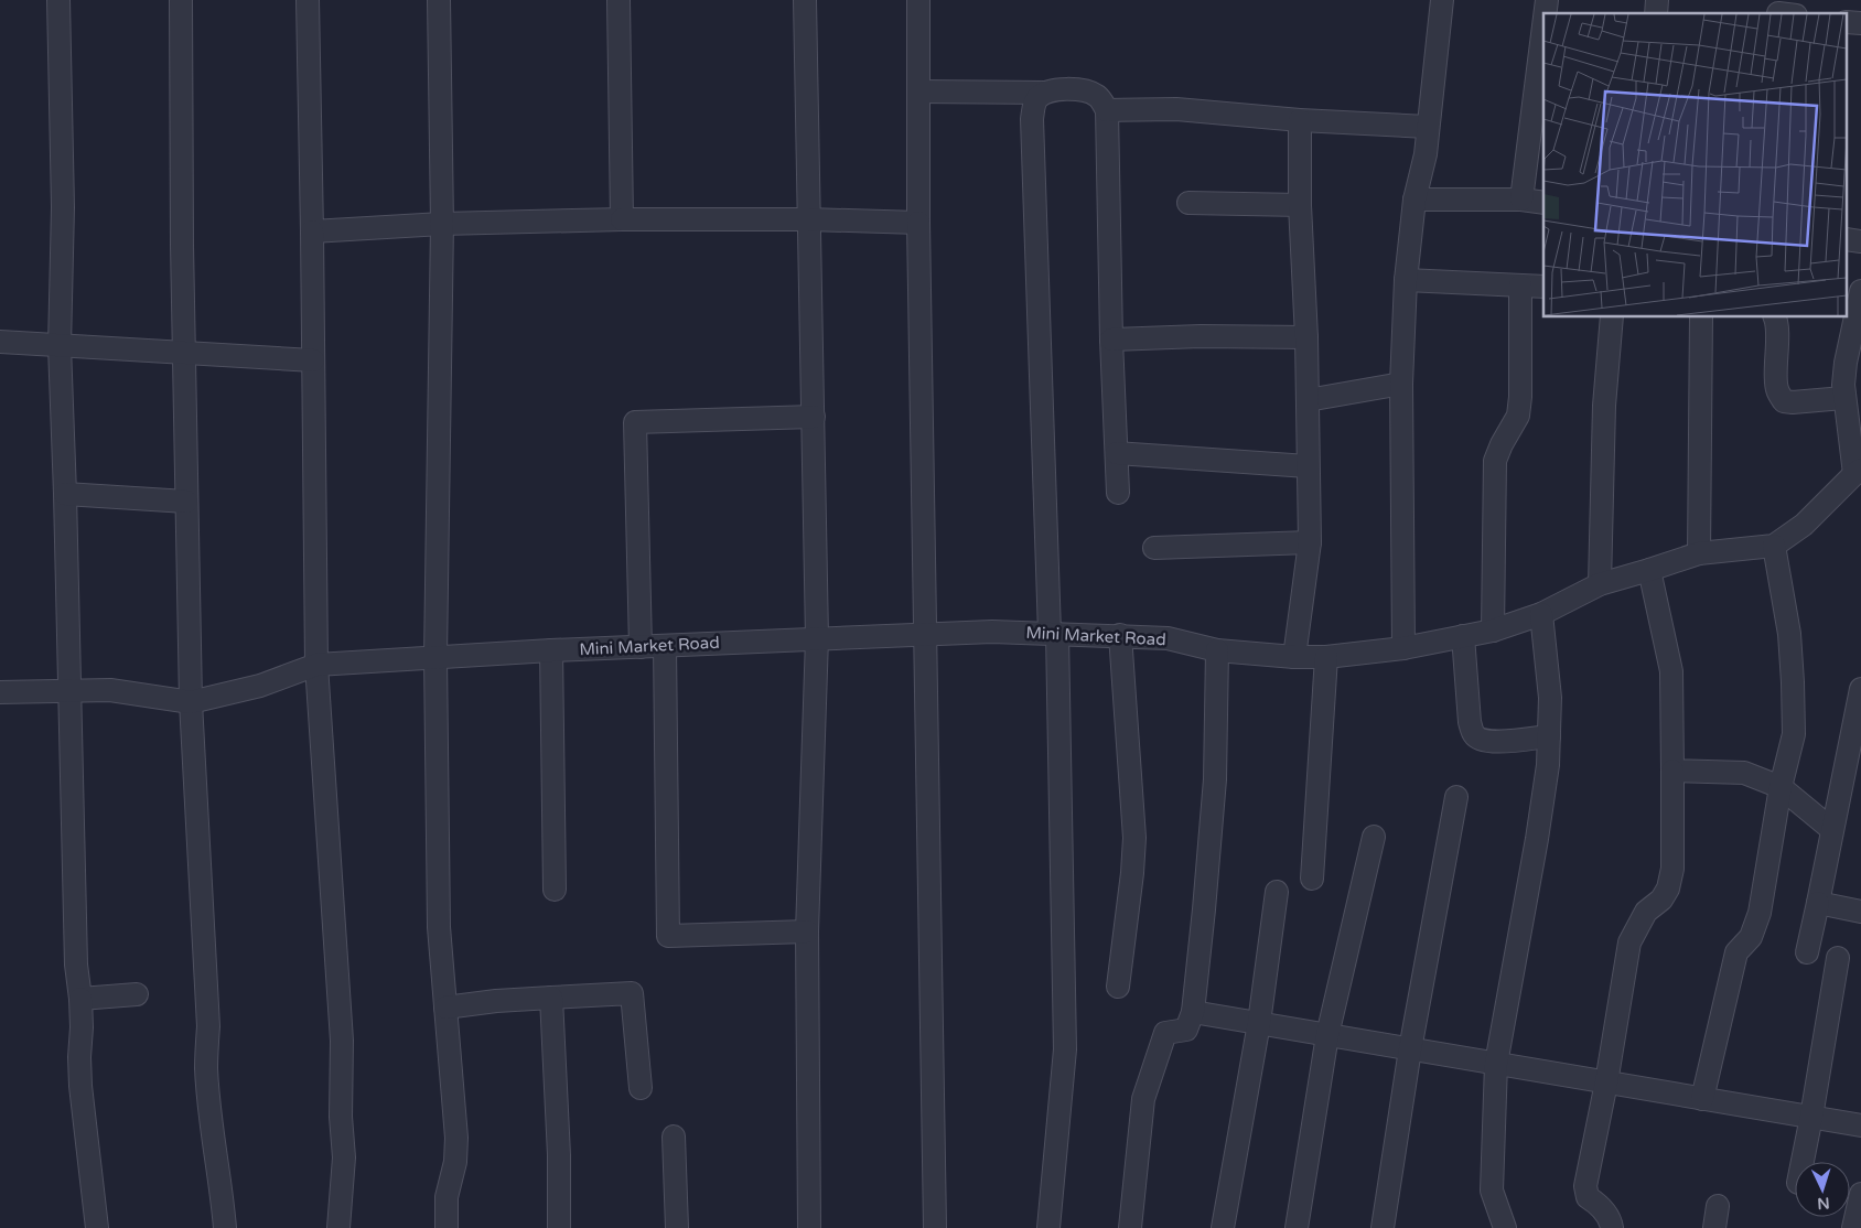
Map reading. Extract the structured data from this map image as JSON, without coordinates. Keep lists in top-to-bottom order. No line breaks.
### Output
{"streets":{"street":["Mini Market Road"]},"north":"bottom"}
